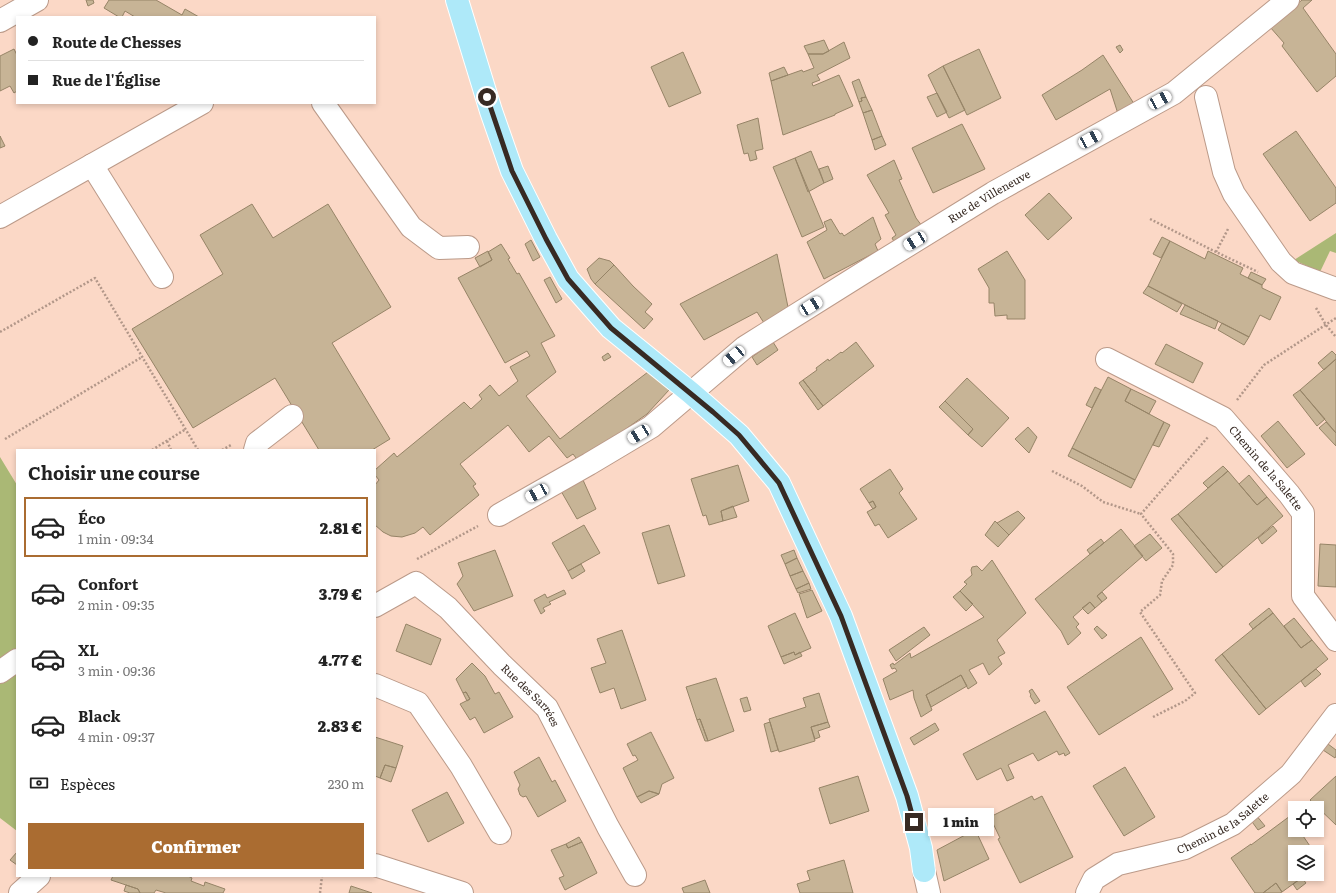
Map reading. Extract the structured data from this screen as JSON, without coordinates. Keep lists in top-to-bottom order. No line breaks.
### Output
{"streets":{"street":["Rue de Villeneuve","Chemin de la Salette","Rue des Sarrées"]},"page":{"banner":["Route de Chesses","Rue de l'Église"],"heading":"Choisir une course","list":[{"name":"Éco","note":"1 min · 09:34","value":"2.81 €"},{"name":"Confort","note":"2 min · 09:35","value":"3.79 €"},{"name":"XL","note":"3 min · 09:36","value":"4.77 €"},{"name":"Black","note":"4 min · 09:37","value":"2.83 €"}],"pay":["Espèces","230 m"],"bubble":"1 min","buttons":"Confirmer"}}
